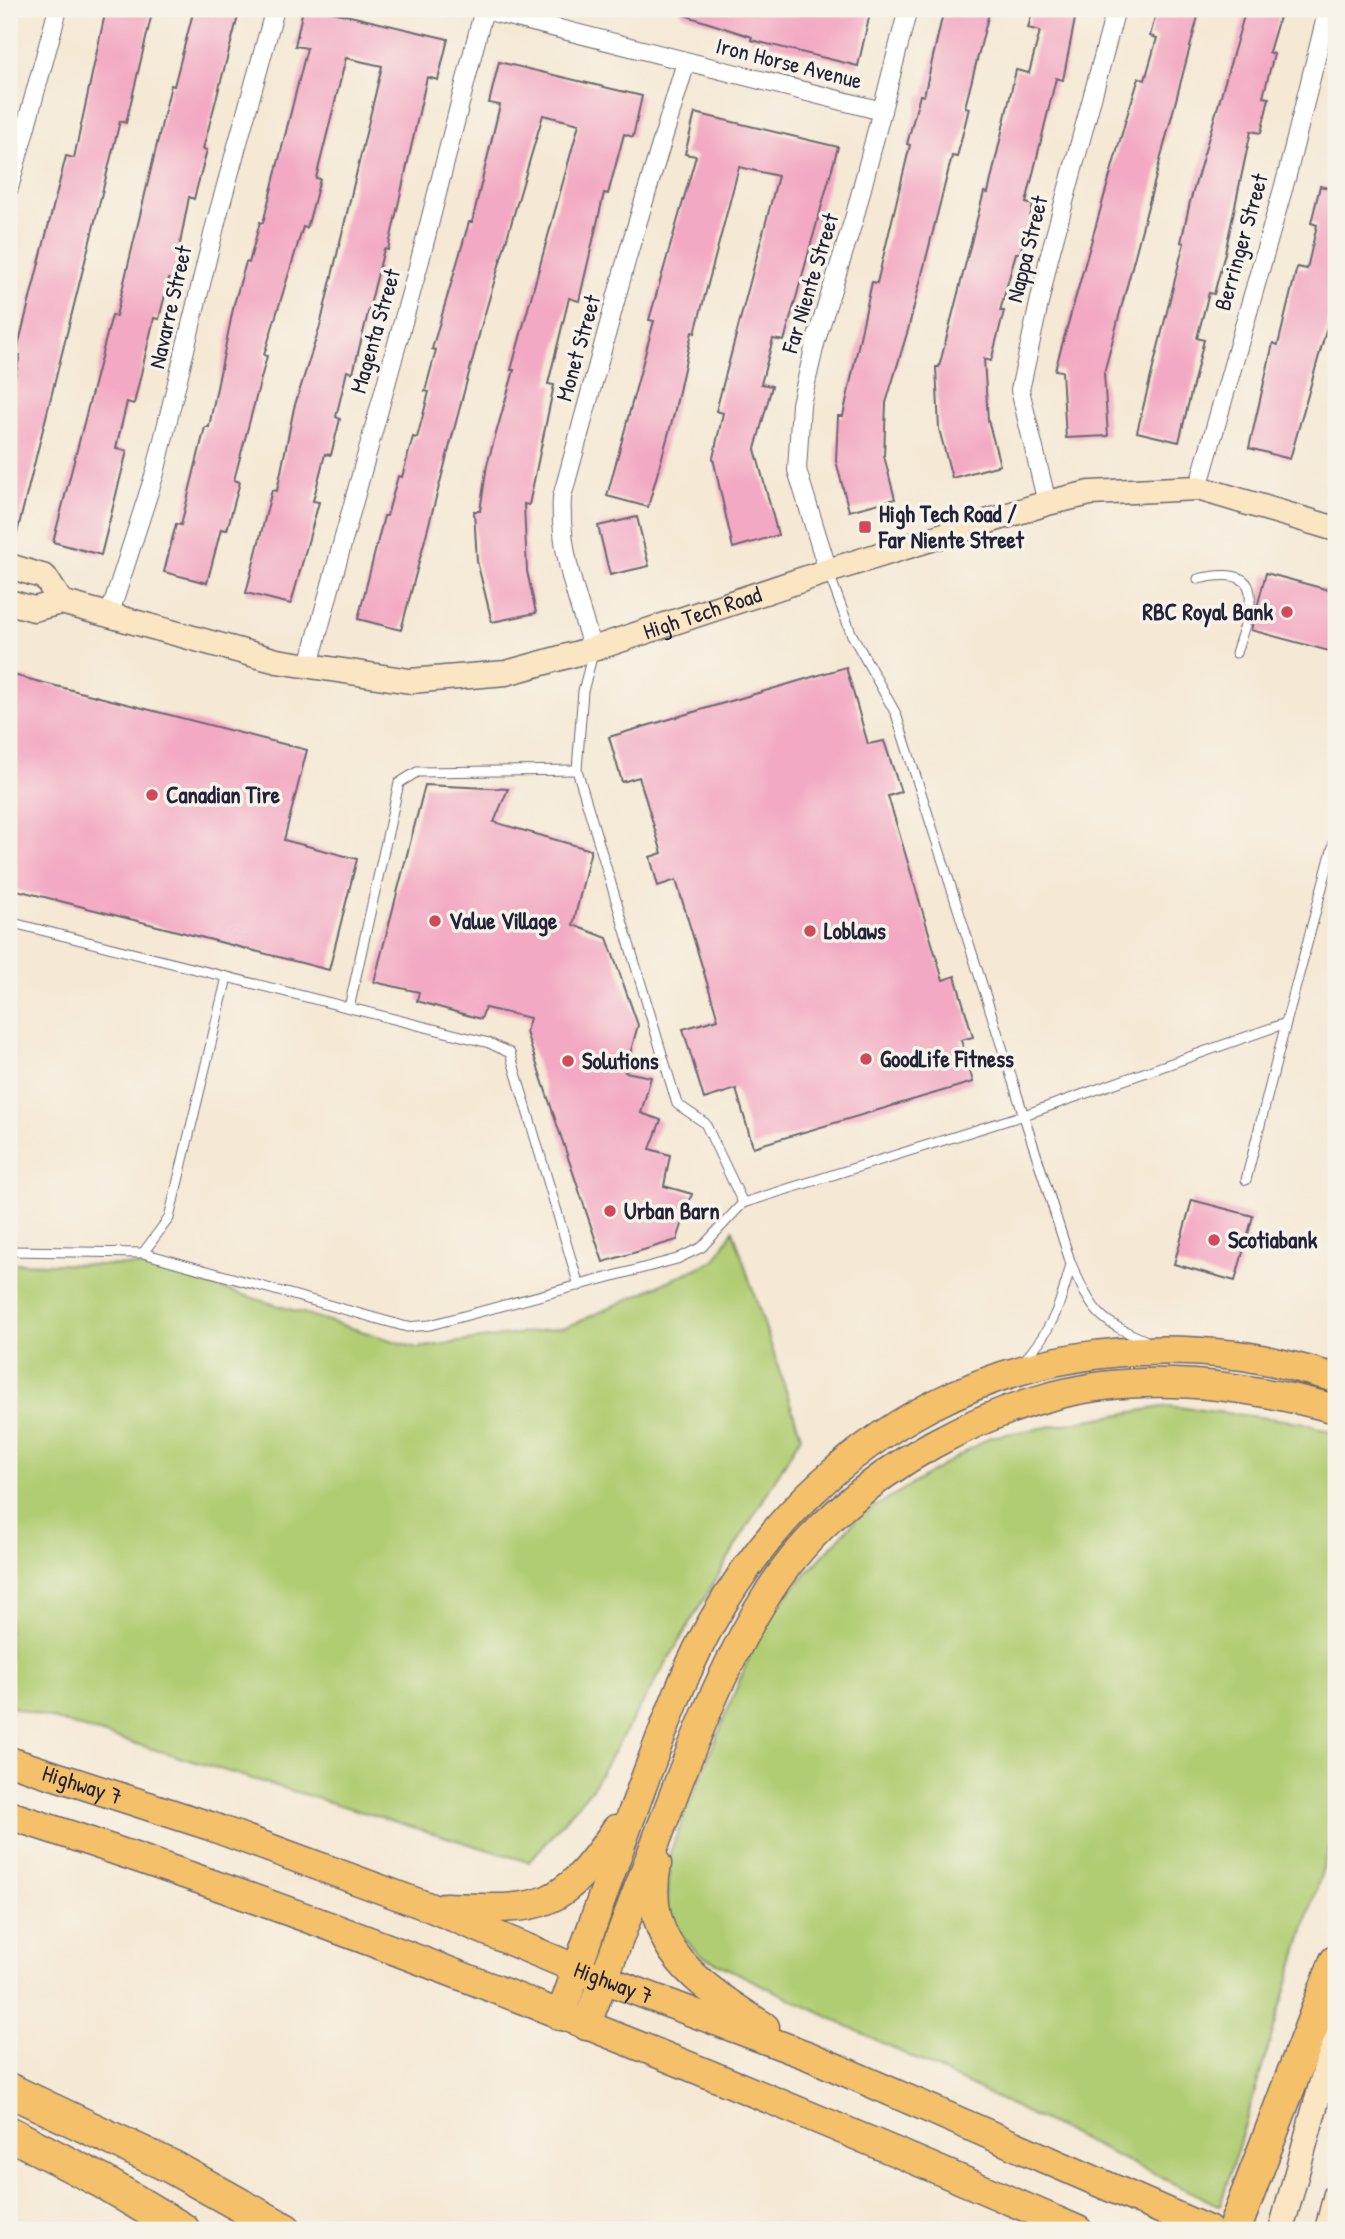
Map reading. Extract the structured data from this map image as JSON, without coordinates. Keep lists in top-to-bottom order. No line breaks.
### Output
{"streets":{"main road":["Highway 7"],"street":["Iron Horse Avenue","Berringer Street","Nappa Street","Far Niente Street","Navarre Street","Magenta Street","Monet Street","High Tech Road"]},"crossings":[["Iron Horse Avenue","Far Niente Street"],["Iron Horse Avenue","Magenta Street"],["Iron Horse Avenue","Monet Street"],["Berringer Street","High Tech Road"],["Nappa Street","High Tech Road"],["Far Niente Street","High Tech Road"],["Navarre Street","High Tech Road"],["Magenta Street","High Tech Road"],["Monet Street","High Tech Road"]],"places":{"transit":["High Tech Road / Far Niente Street"],"other":["RBC Royal Bank","Canadian Tire","Value Village","Loblaws","GoodLife Fitness","Solutions","Urban Barn","Scotiabank"]}}
